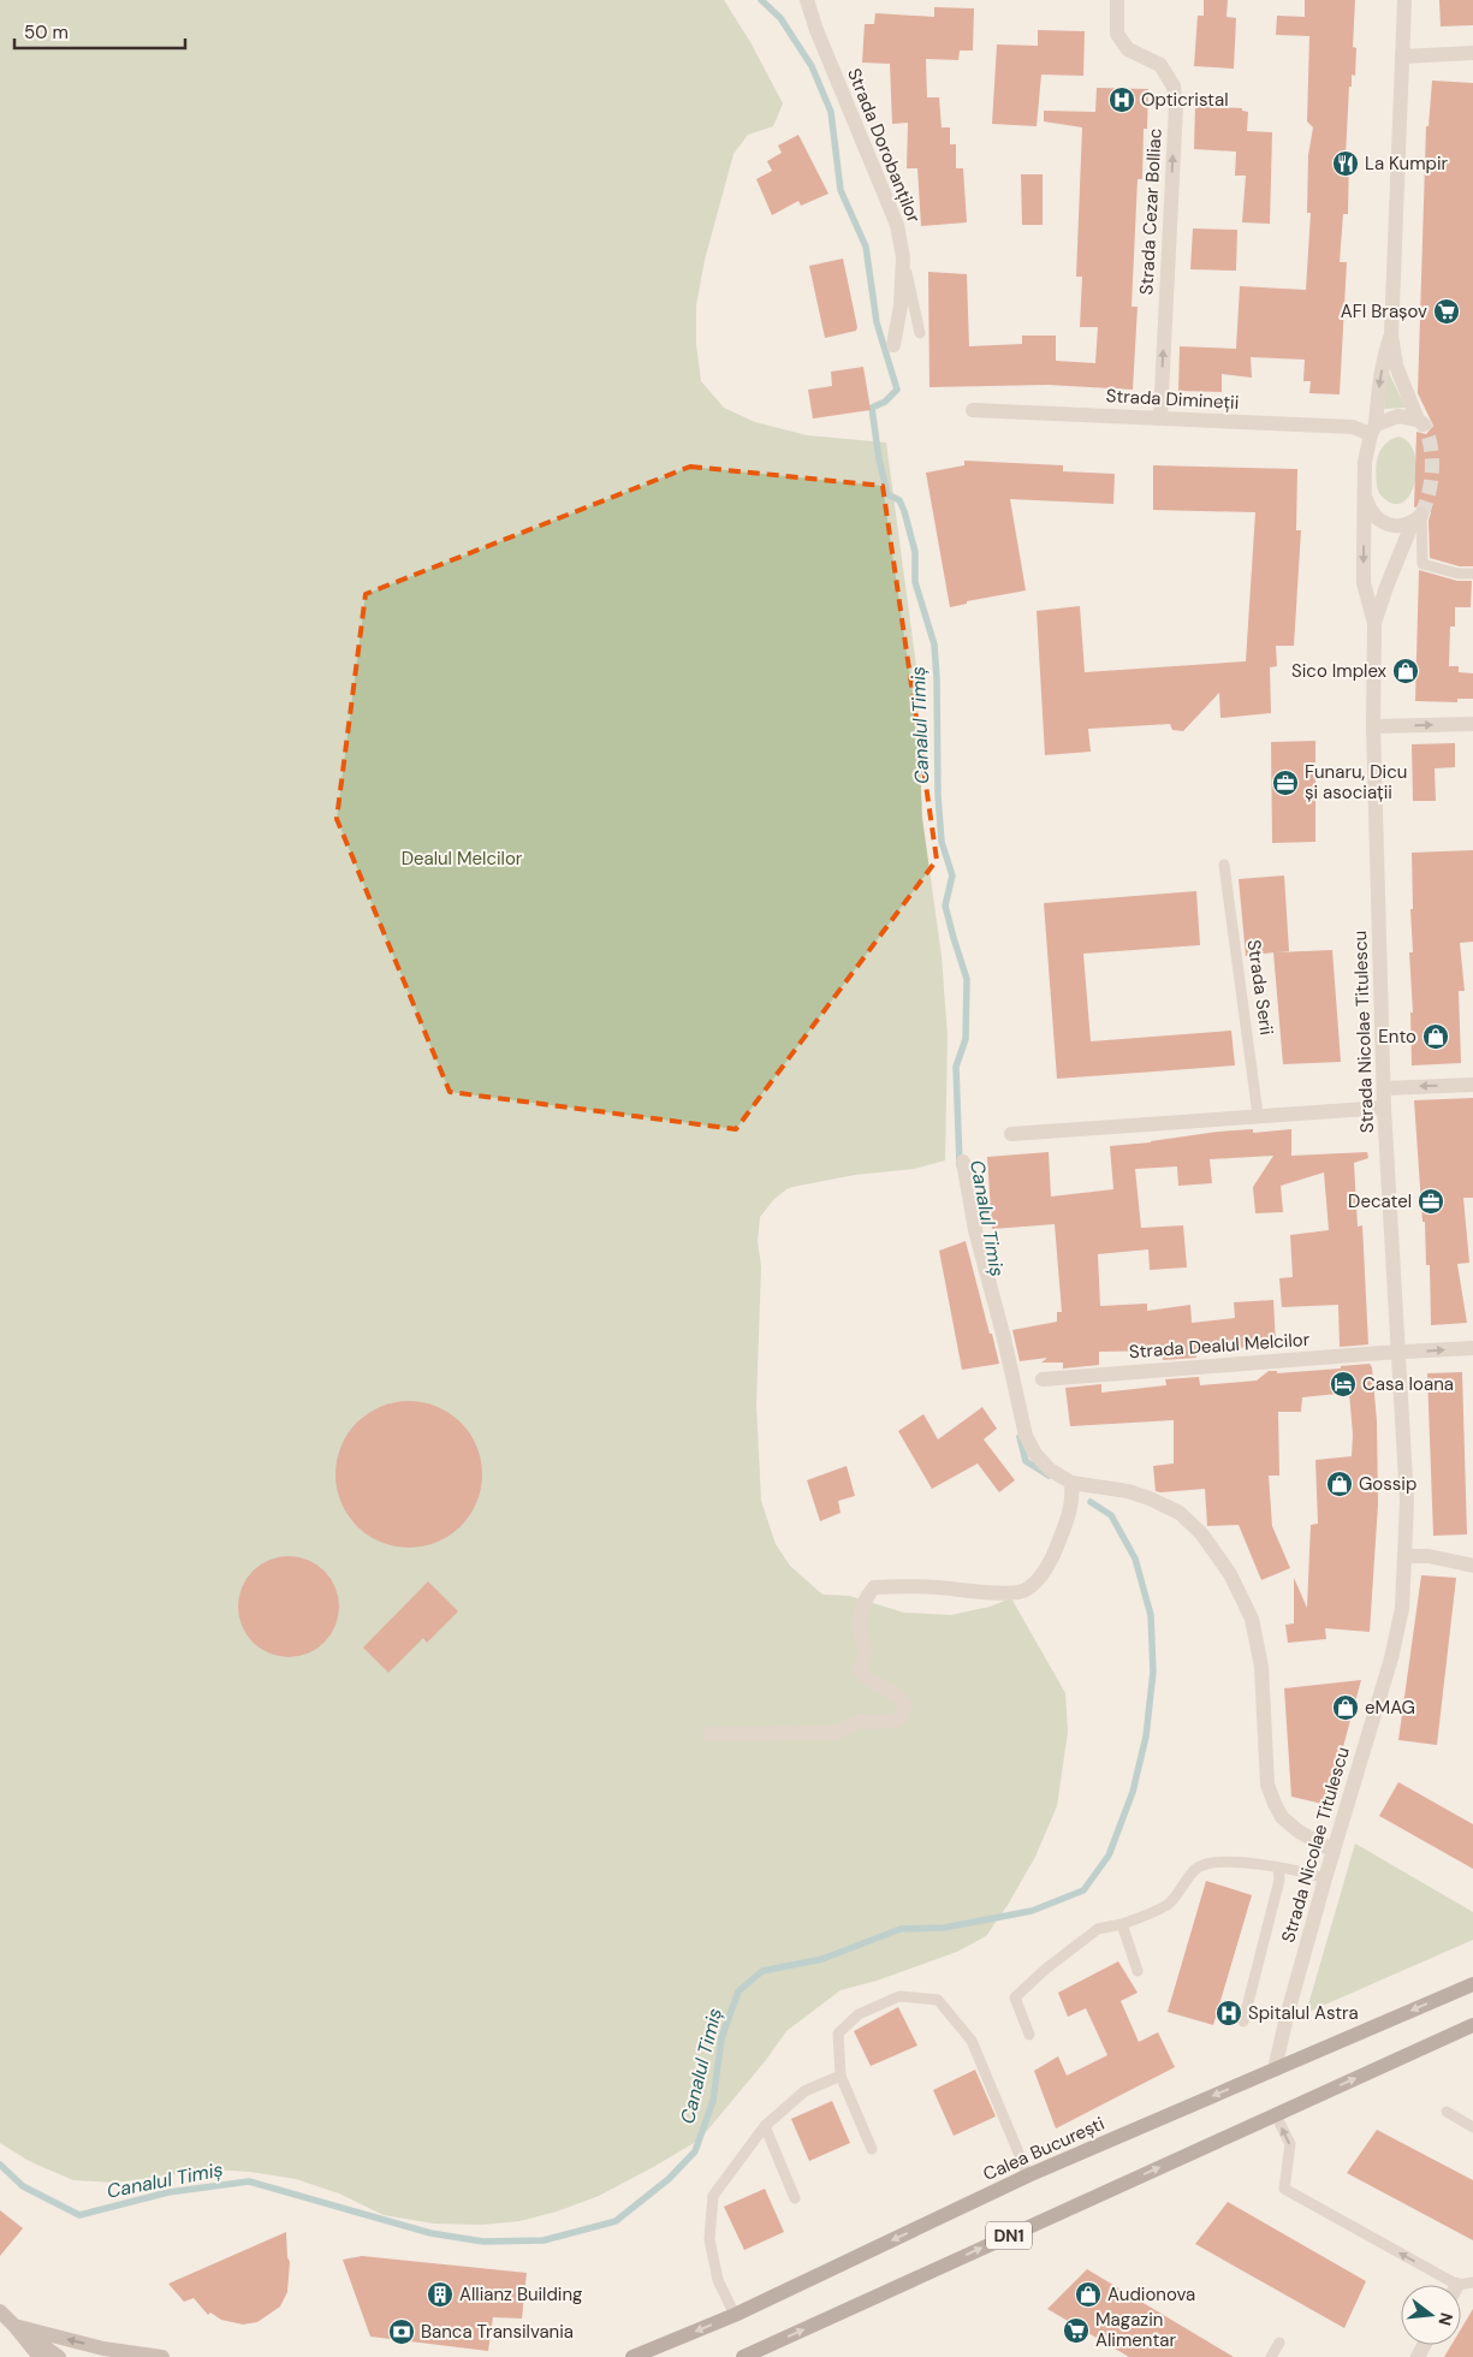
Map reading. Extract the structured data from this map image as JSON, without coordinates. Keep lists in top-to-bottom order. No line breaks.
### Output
{"streets":{"main road":["Calea București","DN1"],"street":["Strada Dorobanților","Strada Cezar Bolliac","Strada Dimineții","Strada Nicolae Titulescu","Strada Dealul Melcilor"],"lane":["Strada Serii"]},"crossings":[["Strada Cezar Bolliac","Strada Dimineții"],["Strada Dimineții","Strada Nicolae Titulescu"],["Strada Nicolae Titulescu","Strada Dealul Melcilor"],["Strada Nicolae Titulescu","Calea București"]],"one_way":["Strada Cezar Bolliac"],"water":["Canalul Timiș"],"parks":["Dealul Melcilor"],"places":{"hospital":["Opticristal","Spitalul Astra"],"restaurant":["La Kumpir"],"supermarket":["AFI Brașov","Magazin Alimentar"],"shop":["Sico Implex","Ento","Gossip","eMAG","Audionova"],"office":["Funaru, Dicu și asociații","Decatel"],"hotel":["Casa Ioana"],"building":["Allianz Building"],"bank":["Banca Transilvania"]},"scale_bar":"50 m","north":"right"}
